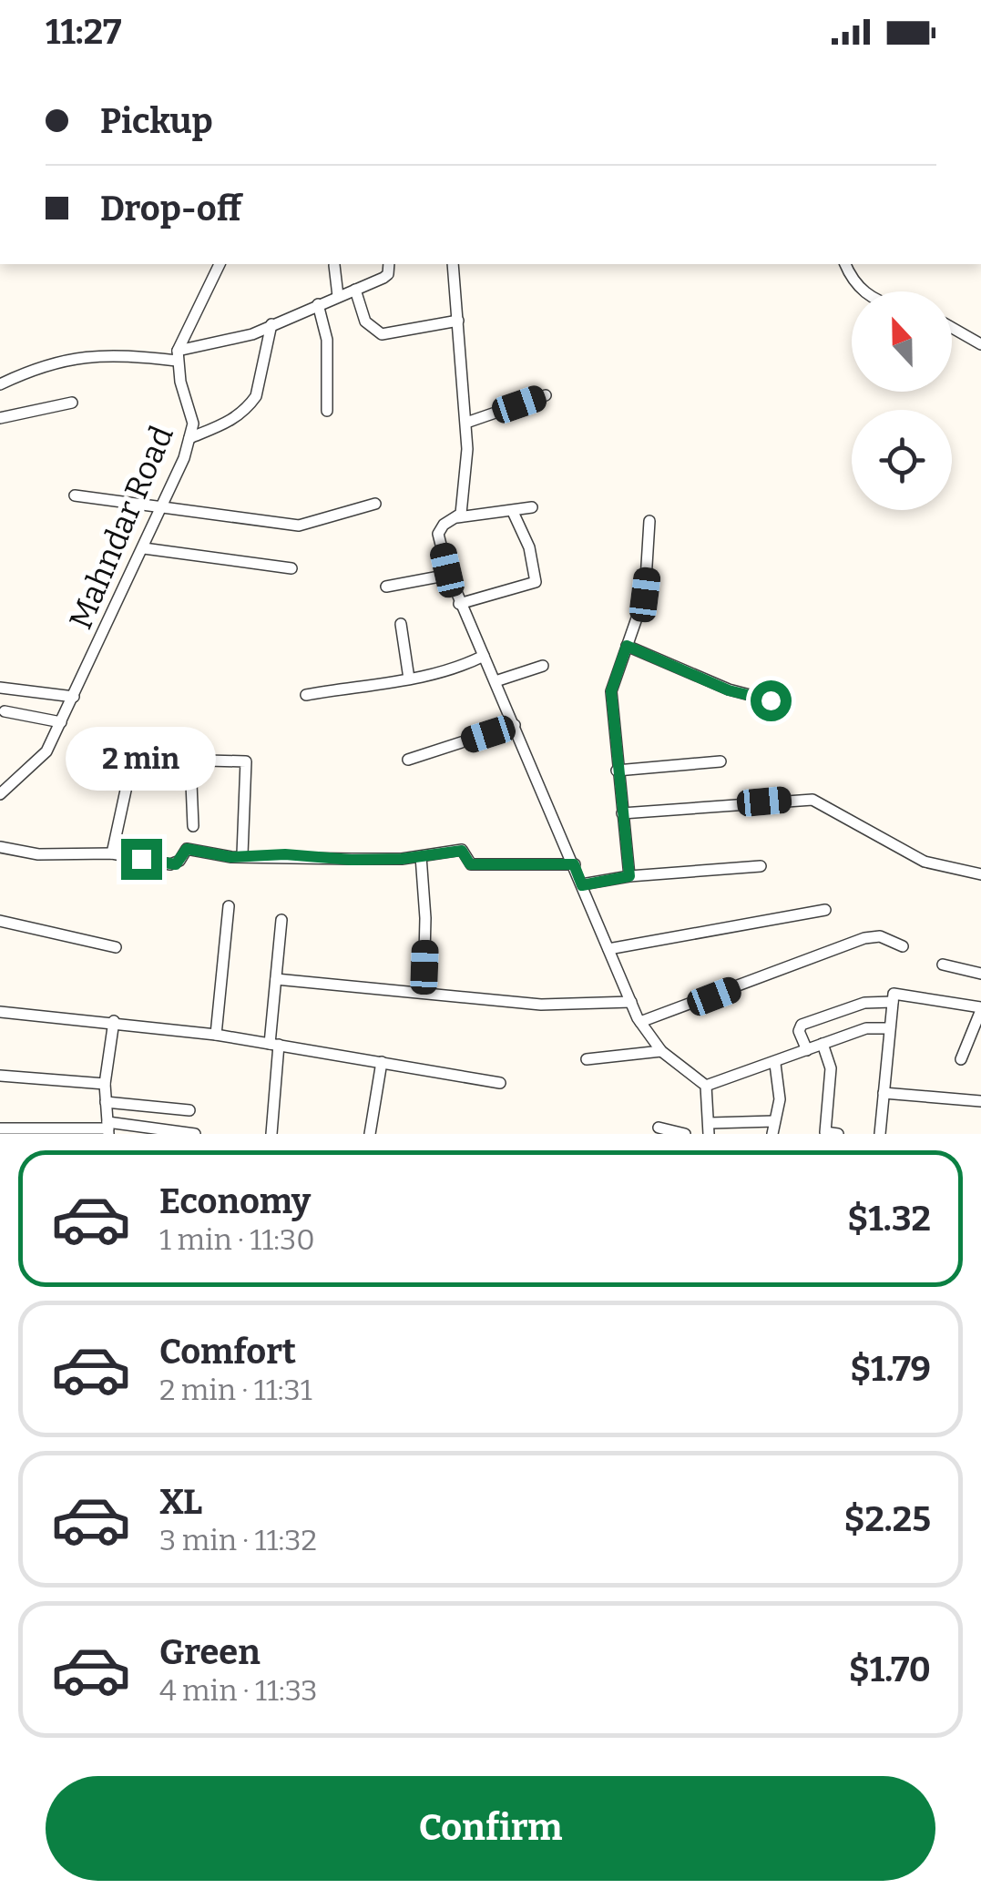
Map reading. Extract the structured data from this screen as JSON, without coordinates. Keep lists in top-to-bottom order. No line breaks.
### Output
{"streets":{"street":["Mahndar Road"]},"north":"top","page":{"status":"11:27","banner":["Pickup","Drop-off"],"bubble":"2 min","list":[{"name":"Economy","note":"1 min · 11:30","value":"$1.32"},{"name":"Comfort","note":"2 min · 11:31","value":"$1.79"},{"name":"XL","note":"3 min · 11:32","value":"$2.25"},{"name":"Green","note":"4 min · 11:33","value":"$1.70"}],"buttons":"Confirm"}}
